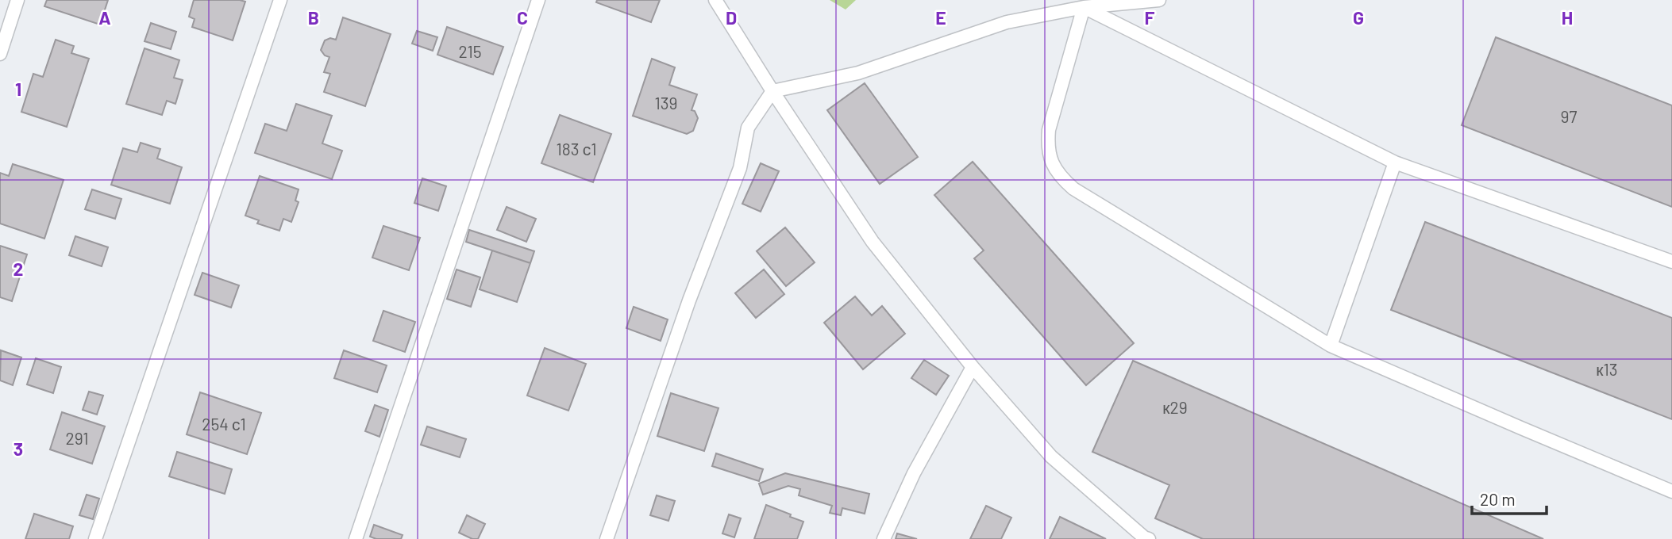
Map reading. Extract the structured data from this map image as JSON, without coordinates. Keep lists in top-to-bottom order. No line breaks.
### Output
{"house_numbers":["215","139","97","183 с1","к13","к29","254 с1","291"],"scale_bar":"20 m","grid":{"columns":["A","B","C","D","E","F","G","H"],"rows":["1","2","3"]}}
